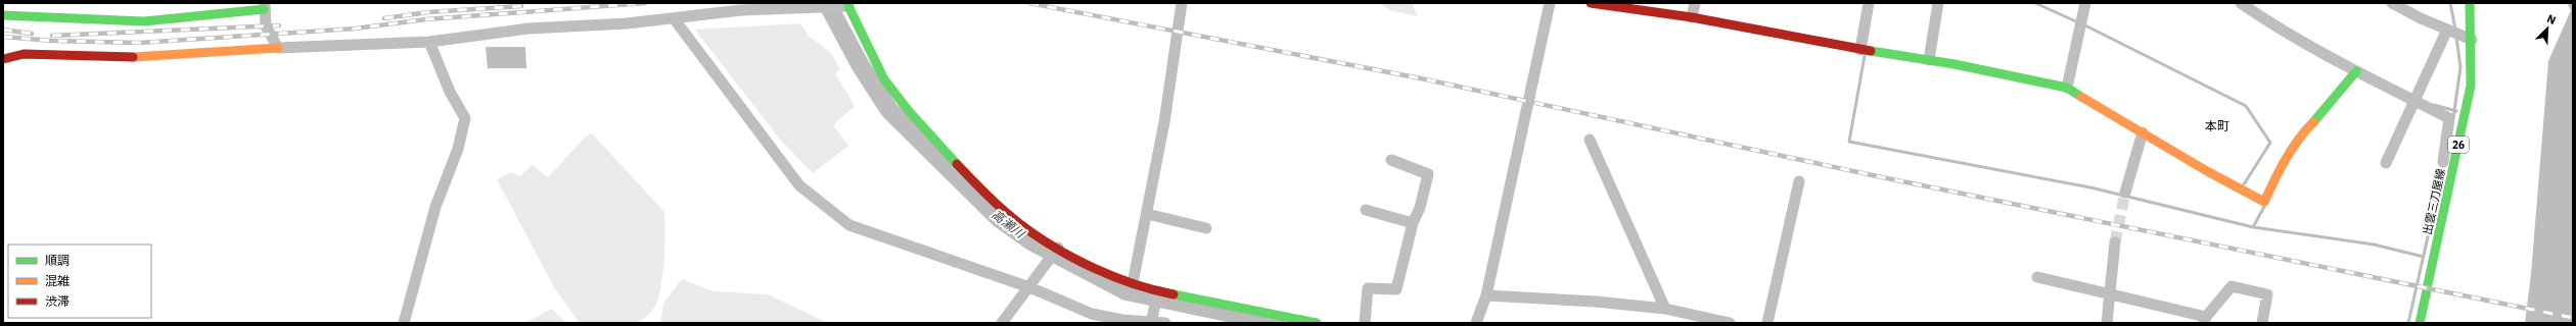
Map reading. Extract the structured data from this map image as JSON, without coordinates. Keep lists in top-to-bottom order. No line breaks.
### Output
{"streets":{"street":["26","出雲三刀屋線"]},"districts":["本町"],"water":["高瀬川"],"legend":["順調","混雑","渋滞"],"north":"top right"}
